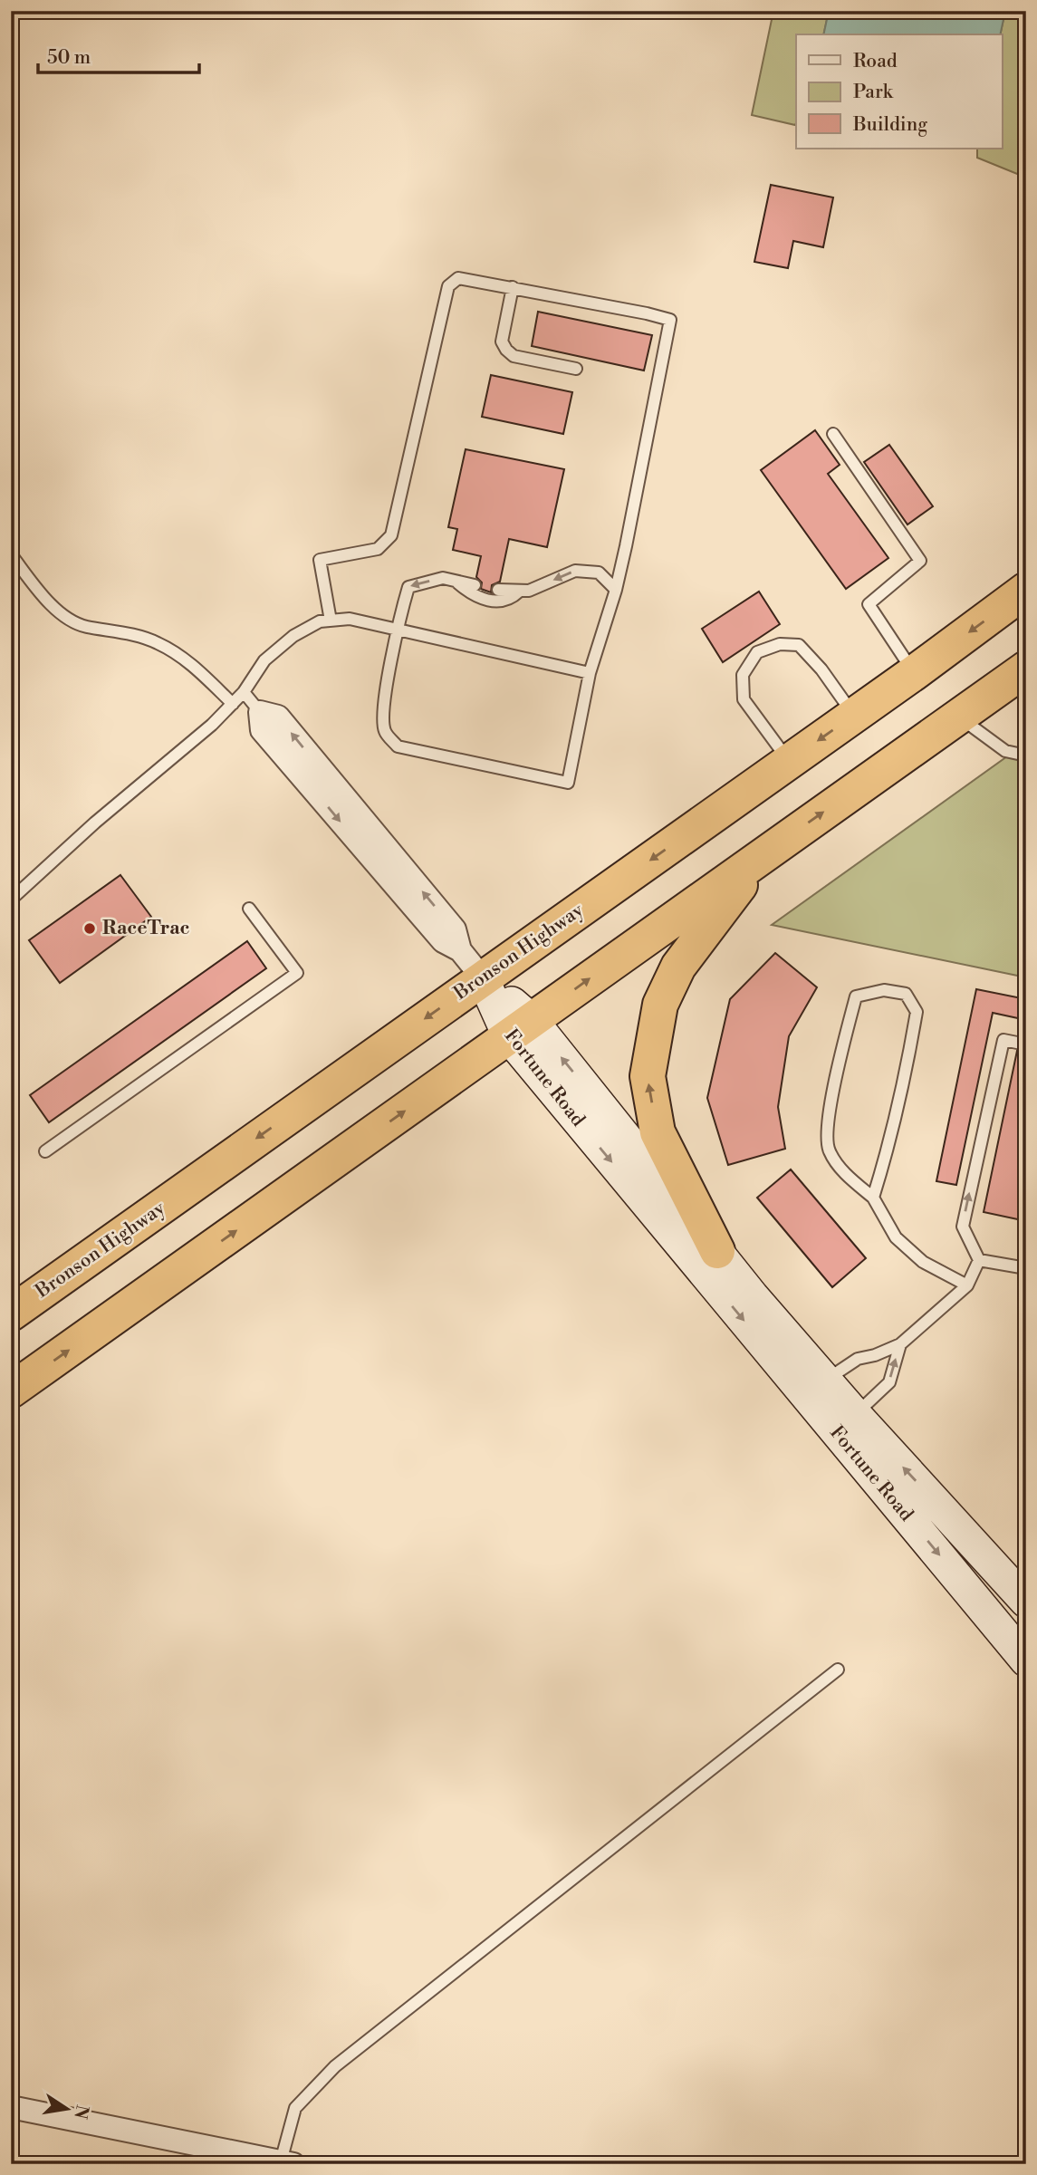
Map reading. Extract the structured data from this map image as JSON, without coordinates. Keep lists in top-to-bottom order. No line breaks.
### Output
{"streets":{"highway":["Bronson Highway"],"main road":["Fortune Road"]},"crossings":[["Bronson Highway","Fortune Road"]],"places":["RaceTrac"],"legend":["Road","Park","Building"],"scale_bar":"50 m","north":"right"}
